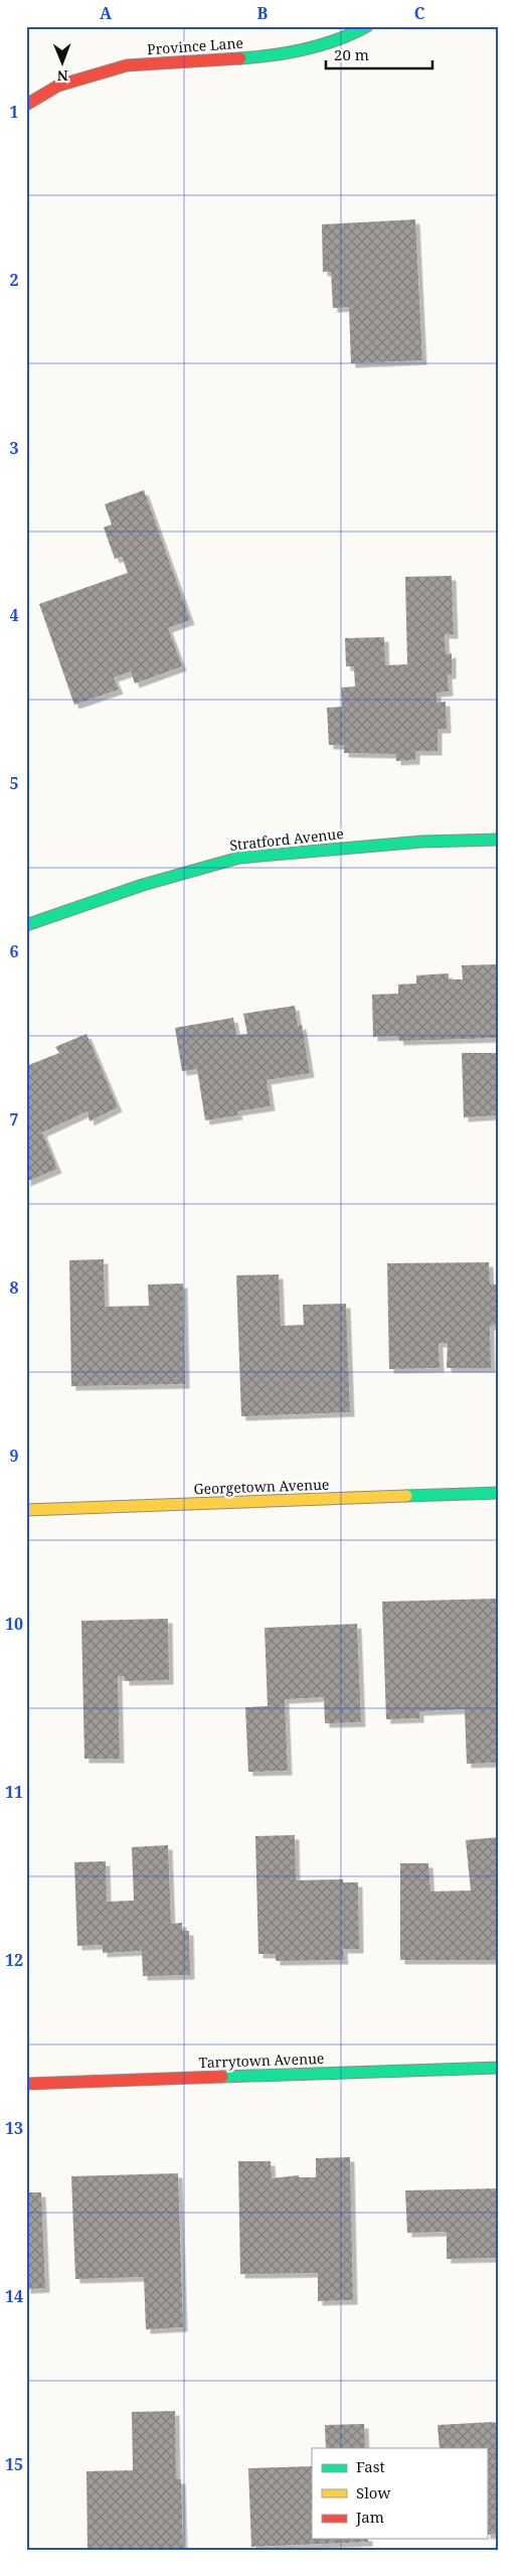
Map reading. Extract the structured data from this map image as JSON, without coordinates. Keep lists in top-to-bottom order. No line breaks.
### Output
{"streets":{"street":["Province Lane","Stratford Avenue","Georgetown Avenue","Tarrytown Avenue"]},"legend":["Fast","Slow","Jam"],"scale_bar":"20 m","north":"bottom","grid":{"columns":["A","B","C"],"rows":["1","2","3","4","5","6","7","8","9","10","11","12","13","14","15"]}}
